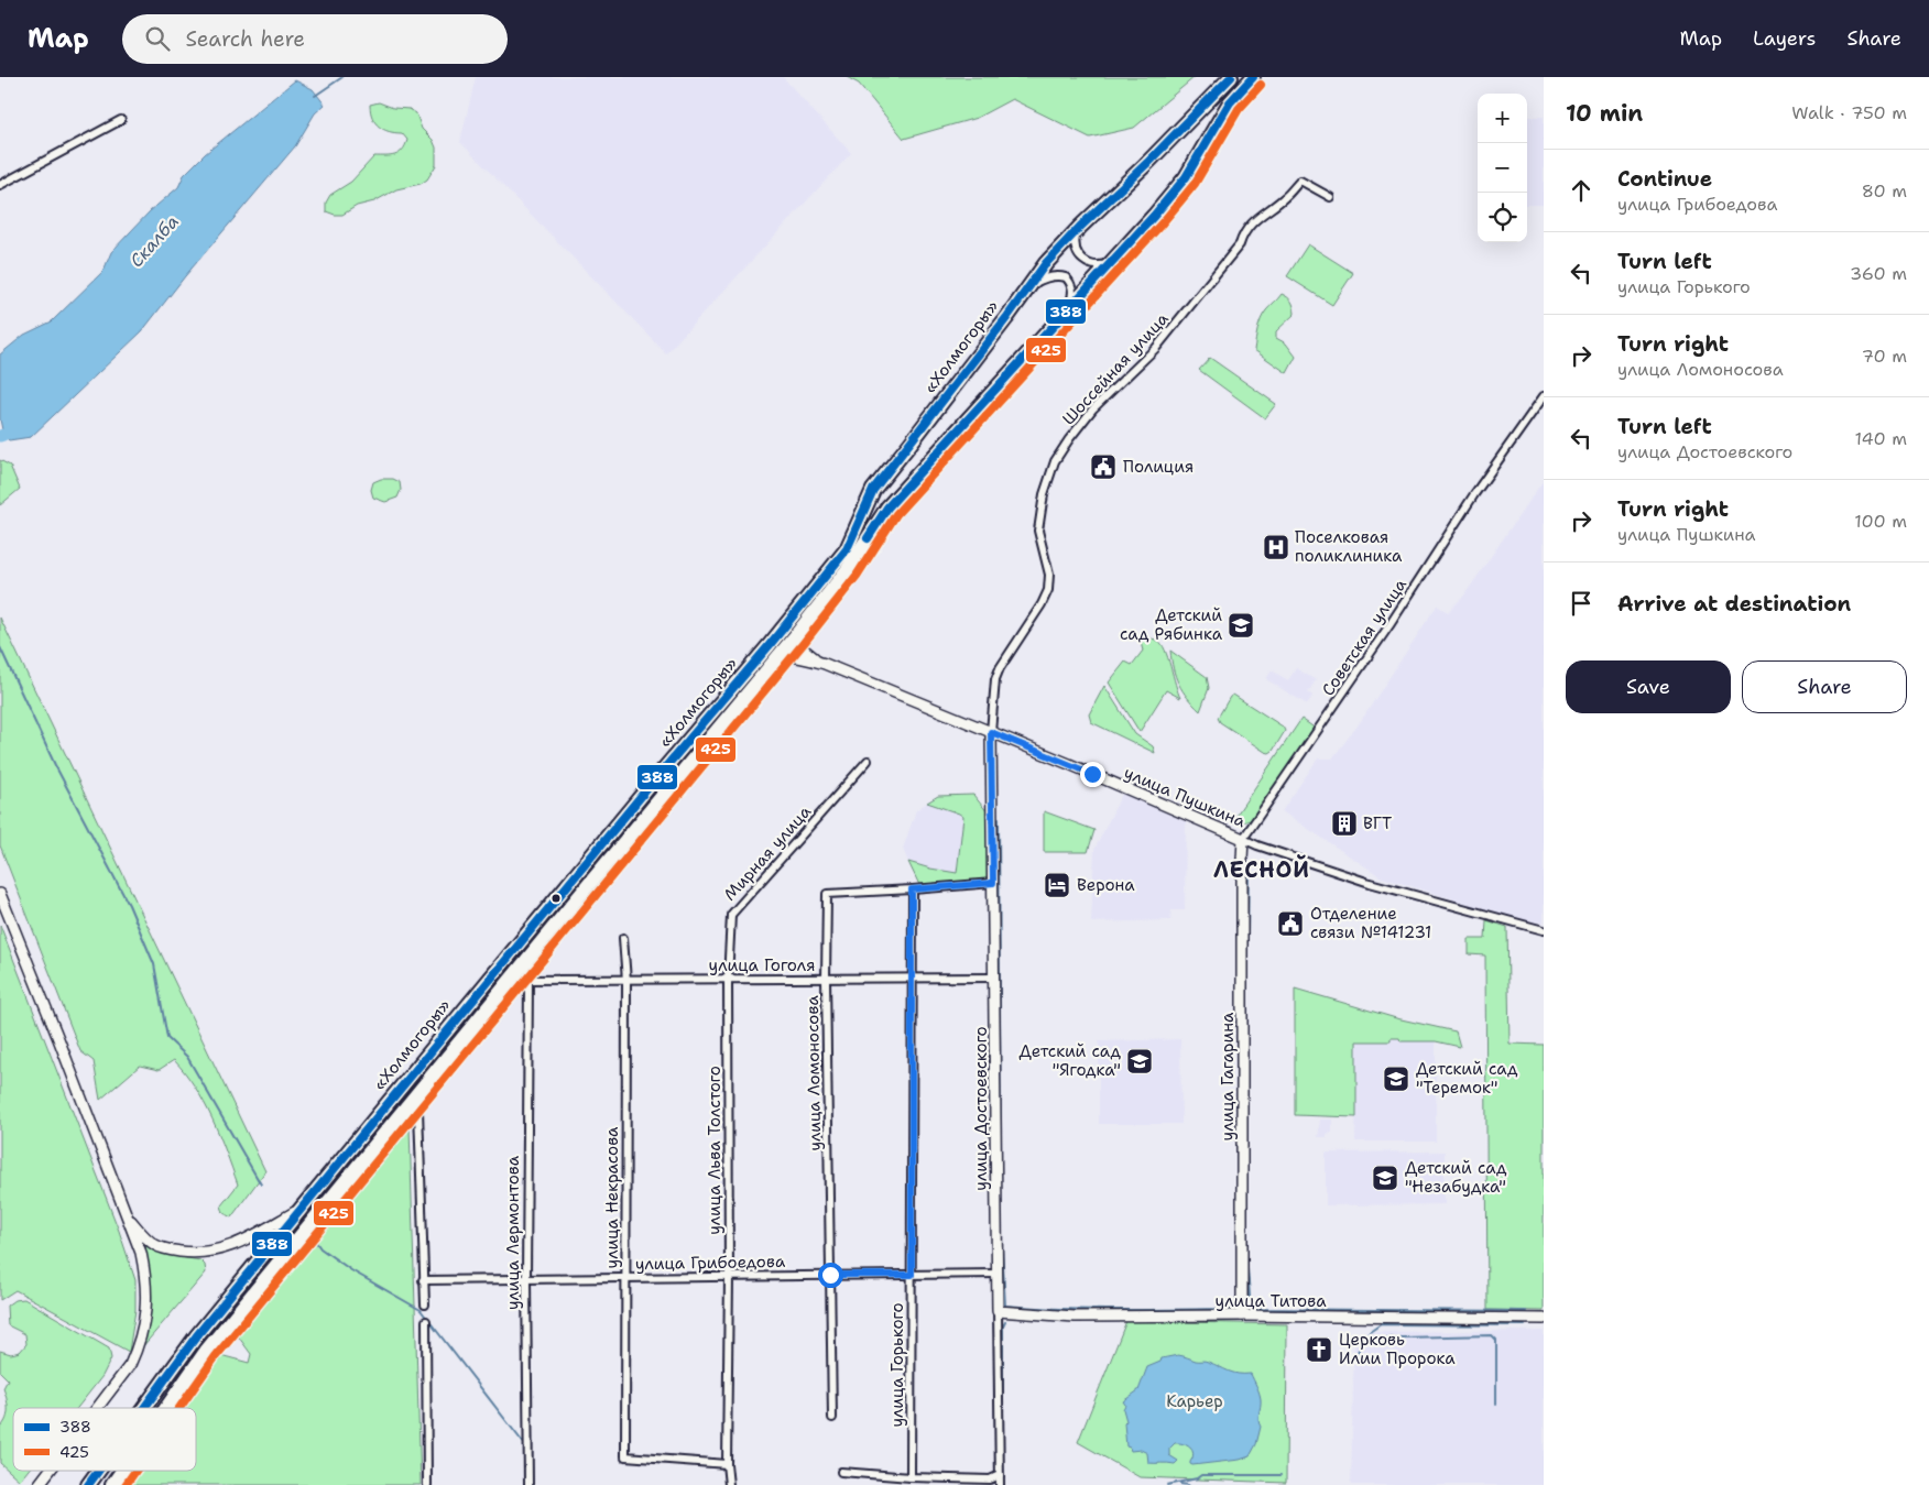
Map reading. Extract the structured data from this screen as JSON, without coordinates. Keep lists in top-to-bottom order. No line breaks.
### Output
{"streets":{"highway":["«Холмогоры»"],"street":["Шоссейная улица","Советская улица","улица Пушкина","Мирная улица","улица Гоголя","улица Ломоносова","улица Гагарина","улица Достоевского","улица Льва Толстого","улица Некрасова","улица Лермонтова","улица Грибоедова","улица Титова","улица Горького"]},"crossings":[["Шоссейная улица","улица Пушкина"],["Шоссейная улица","улица Достоевского"],["Советская улица","улица Пушкина"],["Советская улица","улица Гагарина"],["улица Пушкина","улица Гагарина"],["улица Пушкина","улица Достоевского"],["Мирная улица","улица Гоголя"],["Мирная улица","улица Льва Толстого"],["улица Гоголя","улица Ломоносова"],["улица Гоголя","улица Достоевского"],["улица Гоголя","улица Льва Толстого"],["улица Гоголя","улица Некрасова"],["улица Гоголя","улица Лермонтова"],["улица Гоголя","улица Горького"],["улица Ломоносова","улица Достоевского"],["улица Ломоносова","улица Грибоедова"],["улица Ломоносова","улица Горького"],["улица Гагарина","улица Титова"],["улица Достоевского","улица Грибоедова"],["улица Достоевского","улица Титова"],["улица Льва Толстого","улица Некрасова"],["улица Льва Толстого","улица Грибоедова"],["улица Некрасова","улица Грибоедова"],["улица Лермонтова","улица Грибоедова"],["улица Грибоедова","улица Горького"]],"districts":["ЛЕСНОЙ"],"water":["Скалба"],"parks":["Карьер"],"places":{"public building":["Полиция","Отделение связи №141231"],"hospital":["Поселковая поликлиника"],"school or university":["Детский сад Рябинка","Детский сад \"Ягодка\"","Детский сад \"Теремок\"","Детский сад \"Незабудка\""],"building":["ВГТ"],"hotel":["Верона"],"church":["Церковь Илии Пророка"]},"lines":["transit line 388","transit line 425"],"legend":["388","425"],"page":{"header":"Map","search":"Search here","nav":["Map","Layers","Share"],"heading":["10 min","Walk · 750 m"],"map_buttons":["+","−"],"list":[["Continue","улица Грибоедова","80 m"],["Turn left","улица Горького","360 m"],["Turn right","улица Ломоносова","70 m"],["Turn left","улица Достоевского","140 m"],["Turn right","улица Пушкина","100 m"],"Arrive at destination"],"buttons":["Save","Share"]}}
